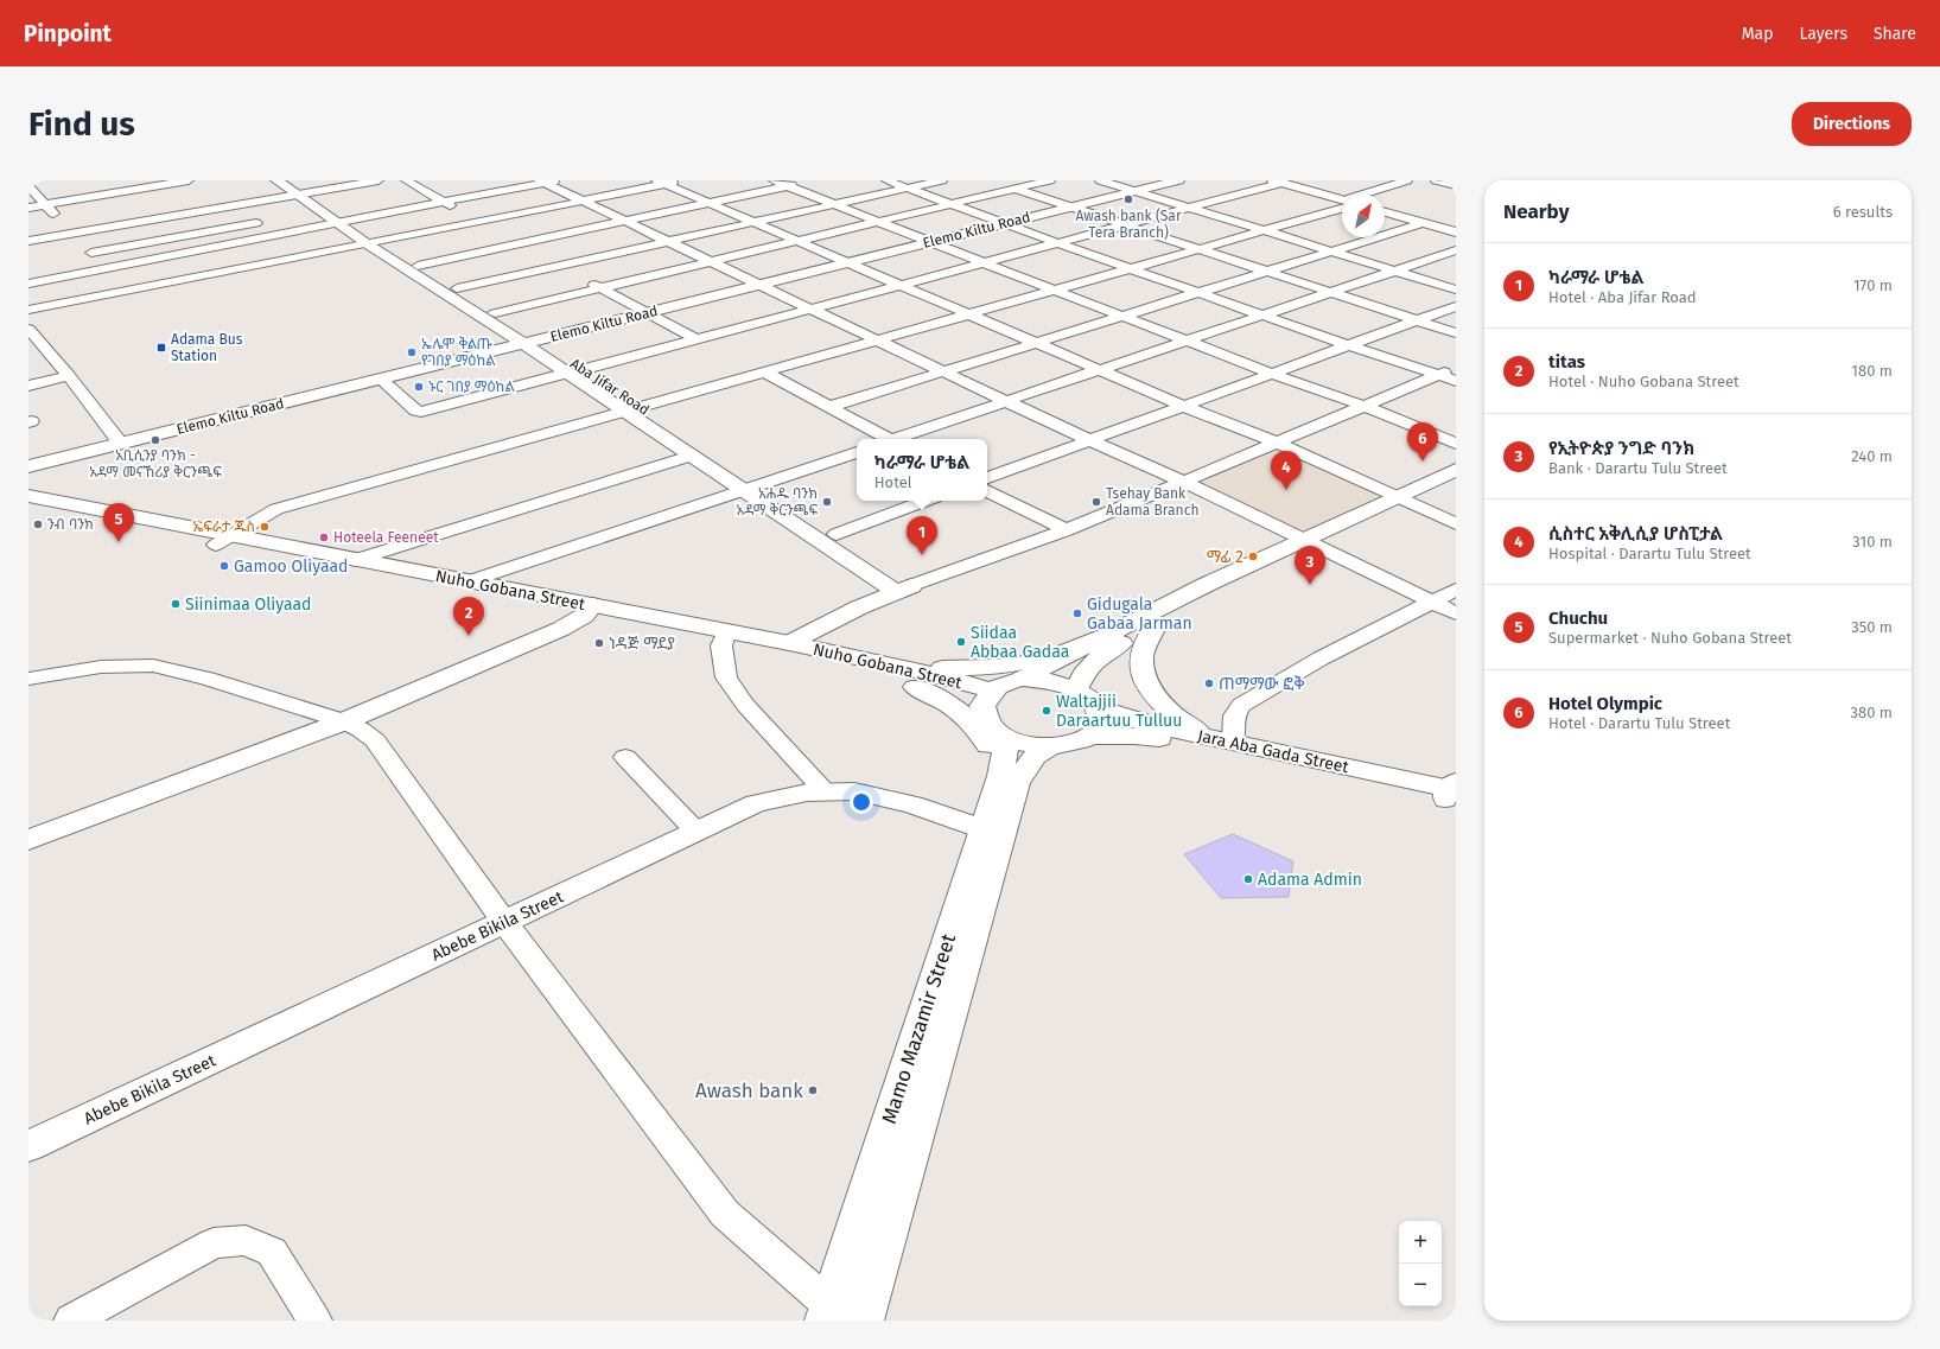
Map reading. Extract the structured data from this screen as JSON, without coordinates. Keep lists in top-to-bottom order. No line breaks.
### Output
{"streets":{"main road":["Elemo Kiltu Road","Aba Jifar Road","Nuho Gobana Street","Jara Aba Gada Street","Abebe Bikila Street","Mamo Mazamir Street"]},"crossings":[["Elemo Kiltu Road","Aba Jifar Road"],["Nuho Gobana Street","Jara Aba Gada Street"],["Nuho Gobana Street","Mamo Mazamir Street"],["Jara Aba Gada Street","Mamo Mazamir Street"],["Abebe Bikila Street","Mamo Mazamir Street"]],"places":{"other":["Awash bank (Sar Tera Branch)","ኤሌሞ ቅልጡ የገበያ ማዕከል","ኑር ገበያ ማዕከል","አቢሲንያ ባንክ - አዳማ መናኸሪያ ቅርንጫፍ","አሐዱ ባንክ አዳማ ቅርንጫፍ","Tsehay Bank Adama Branch","ንብ ባንክ","ኤፍራታ ጁስ","Hoteela Feeneet","ማፊ 2","Gamoo Oliyaad","Siinimaa Oliyaad","Gidugala Gabaa Jarman","Siidaa Abbaa Gadaa","ነዳጅ ማደያ","ጠማማው ፎቅ","Waltajjii Daraartuu Tulluu","Adama Admin","Awash bank"],"transit":["Adama Bus Station"]},"north":"top right","page":{"header":"Pinpoint","nav":["Map","Layers","Share"],"buttons":"Directions","title":"Find us","heading":["Nearby","6 results"],"list":[{"mark":"1","name":"ካራማራ ሆቴል","note":"Hotel · Aba Jifar Road","value":"170 m"},{"mark":"2","name":"titas","note":"Hotel · Nuho Gobana Street","value":"180 m"},{"mark":"3","name":"የኢትዮጵያ ንግድ ባንክ","note":"Bank · Darartu Tulu Street","value":"240 m"},{"mark":"4","name":"ሲስተር አቅሊሲያ ሆስፒታል","note":"Hospital · Darartu Tulu Street","value":"310 m"},{"mark":"5","name":"Chuchu","note":"Supermarket · Nuho Gobana Street","value":"350 m"},{"mark":"6","name":"Hotel Olympic","note":"Hotel · Darartu Tulu Street","value":"380 m"}],"pins":["6","4","5","1","3","2"],"popup":["ካራማራ ሆቴል","Hotel"],"map_buttons":["+","−"]}}
